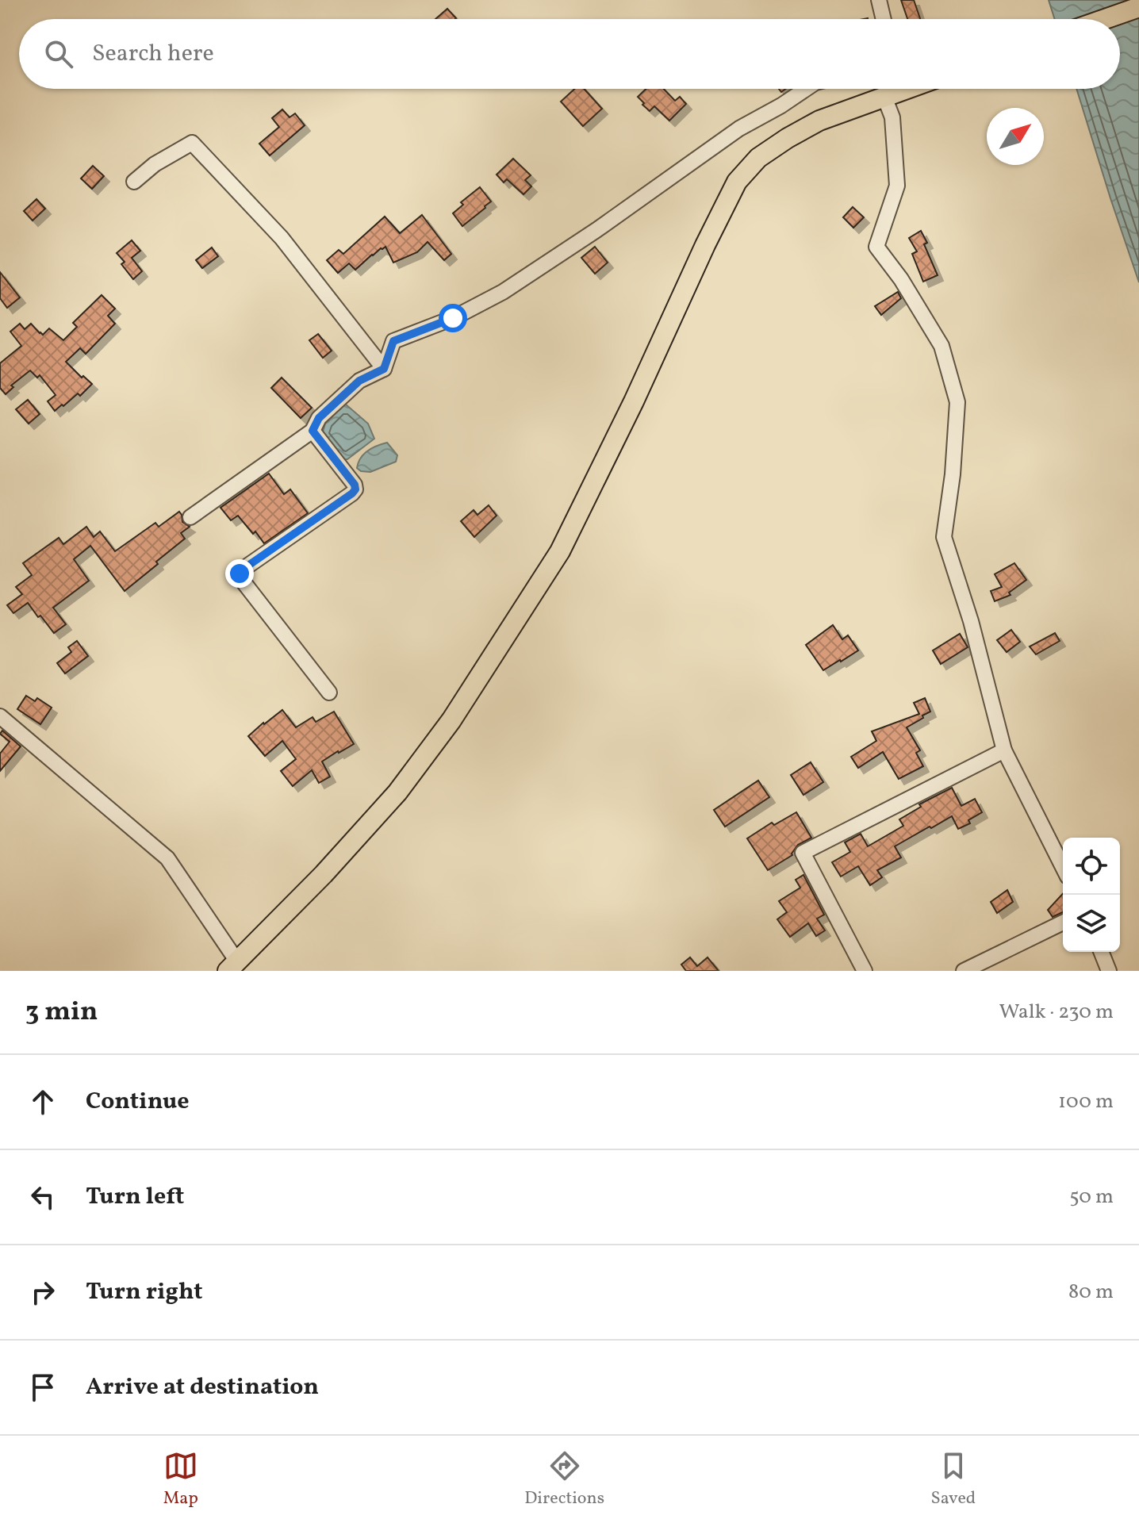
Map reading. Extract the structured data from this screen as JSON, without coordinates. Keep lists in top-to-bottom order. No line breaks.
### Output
{"north":"top right","page":{"search":"Search here","heading":["3 min","Walk · 230 m"],"list":[["Continue","100 m"],["Turn left","50 m"],["Turn right","80 m"],"Arrive at destination"],"nav":["Map","Directions","Saved"]}}
